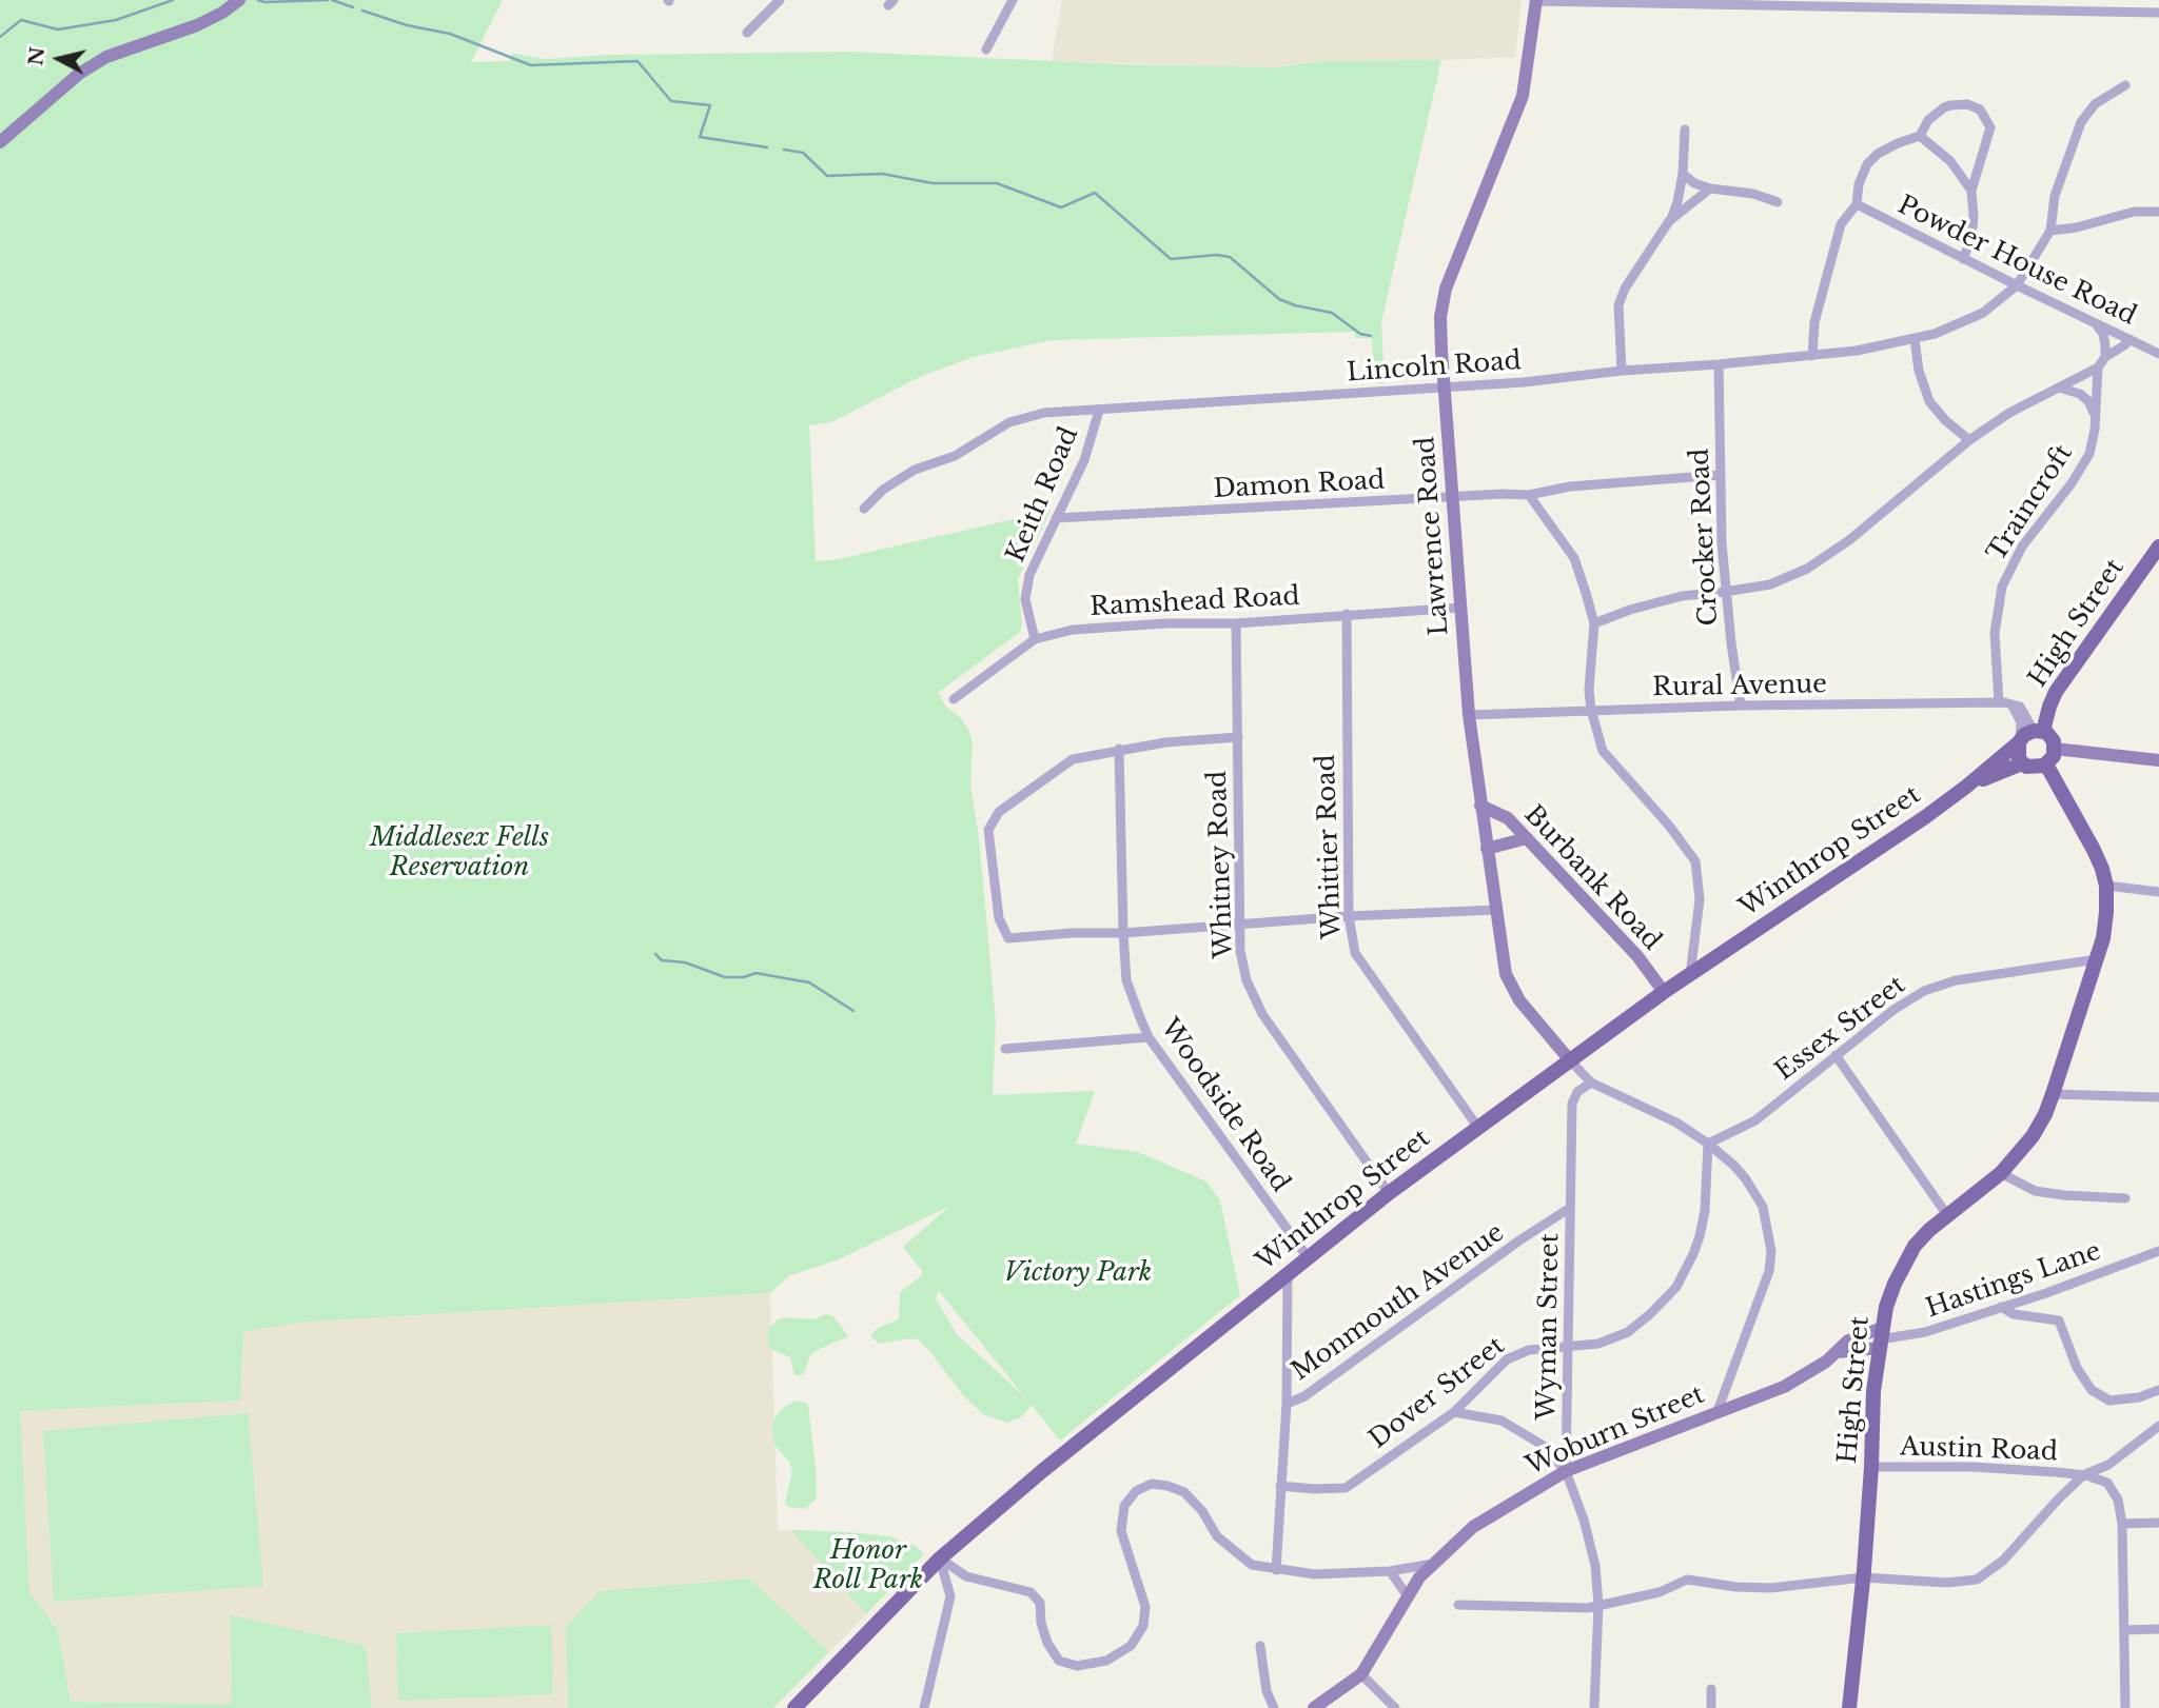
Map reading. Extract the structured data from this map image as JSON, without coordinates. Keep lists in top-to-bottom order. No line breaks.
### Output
{"streets":{"main road":["High Street","Winthrop Street"],"street":["Powder House Road","Lincoln Road","Damon Road","Keith Road","Traincroft","Lawrence Road","Crocker Road","Ramshead Road","Rural Avenue","Whittier Road","Whitney Road","Burbank Road","Essex Street","Woodside Road","Hastings Lane","Monmouth Avenue","Wyman Street","Dover Street","Woburn Street","Austin Road"]},"crossings":[["Powder House Road","Lincoln Road"],["Lincoln Road","Keith Road"],["Lincoln Road","Lawrence Road"],["Lincoln Road","Crocker Road"],["Damon Road","Keith Road"],["Damon Road","Lawrence Road"],["Damon Road","Crocker Road"],["Keith Road","Ramshead Road"],["Traincroft","Rural Avenue"],["Lawrence Road","Ramshead Road"],["Lawrence Road","Rural Avenue"],["Lawrence Road","Winthrop Street"],["Lawrence Road","Burbank Road"],["Crocker Road","Rural Avenue"],["Ramshead Road","Whittier Road"],["Ramshead Road","Whitney Road"],["High Street","Winthrop Street"],["High Street","Essex Street"],["High Street","Hastings Lane"],["High Street","Woburn Street"],["High Street","Austin Road"],["Whittier Road","Winthrop Street"],["Winthrop Street","Whitney Road"],["Winthrop Street","Burbank Road"],["Winthrop Street","Woodside Road"],["Essex Street","Dover Street"],["Hastings Lane","Woburn Street"],["Monmouth Avenue","Wyman Street"],["Wyman Street","Dover Street"],["Wyman Street","Woburn Street"]],"parks":["Middlesex Fells Reservation","Victory Park","Honor Roll Park"],"north":"left"}
